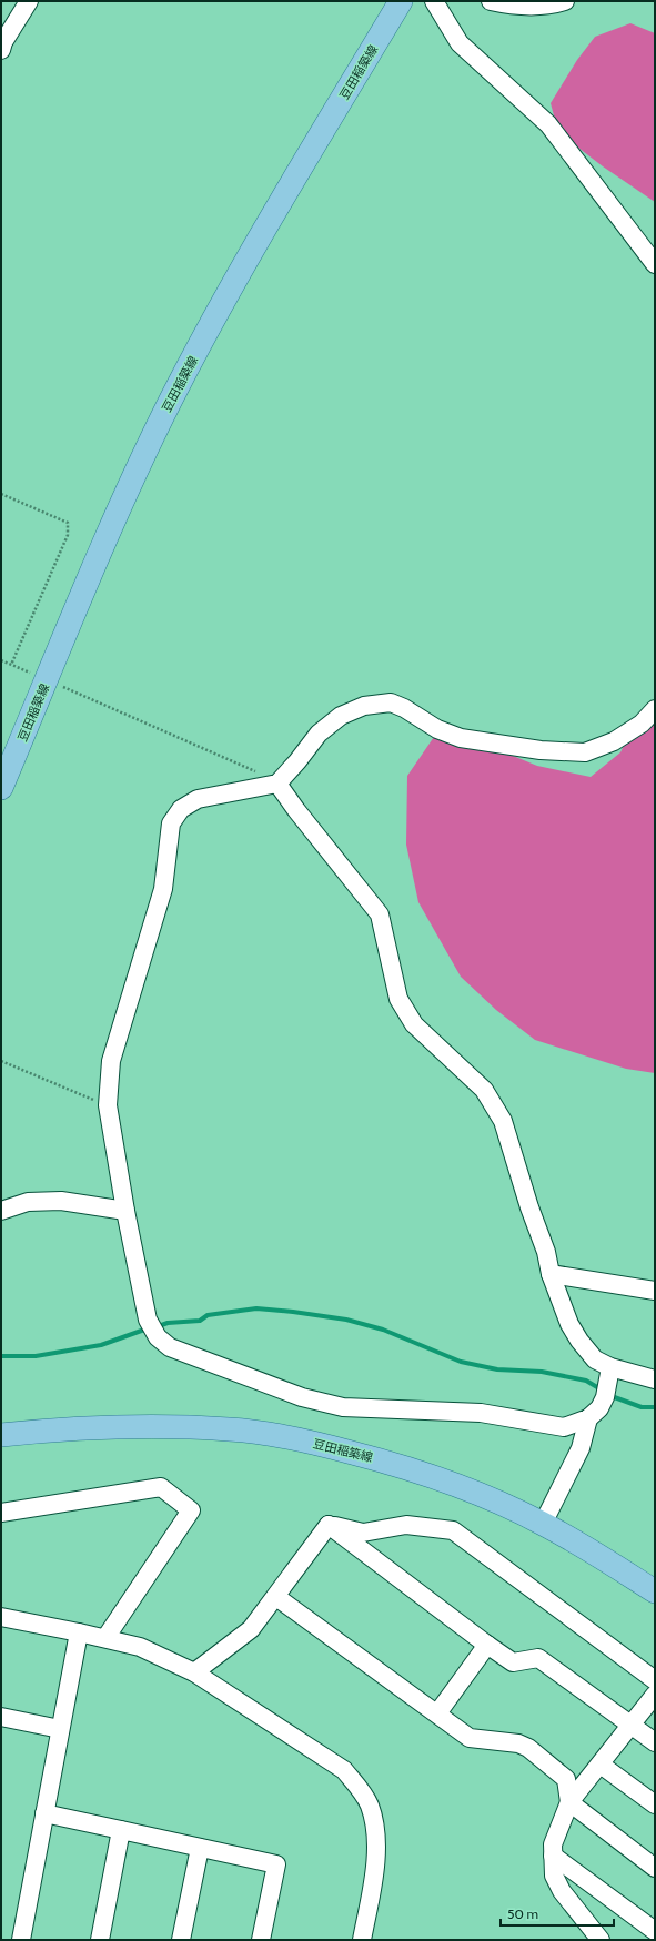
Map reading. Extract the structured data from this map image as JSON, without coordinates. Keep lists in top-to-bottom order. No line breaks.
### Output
{"streets":{"main road":["豆田稲築線"]},"scale_bar":"50 m"}
